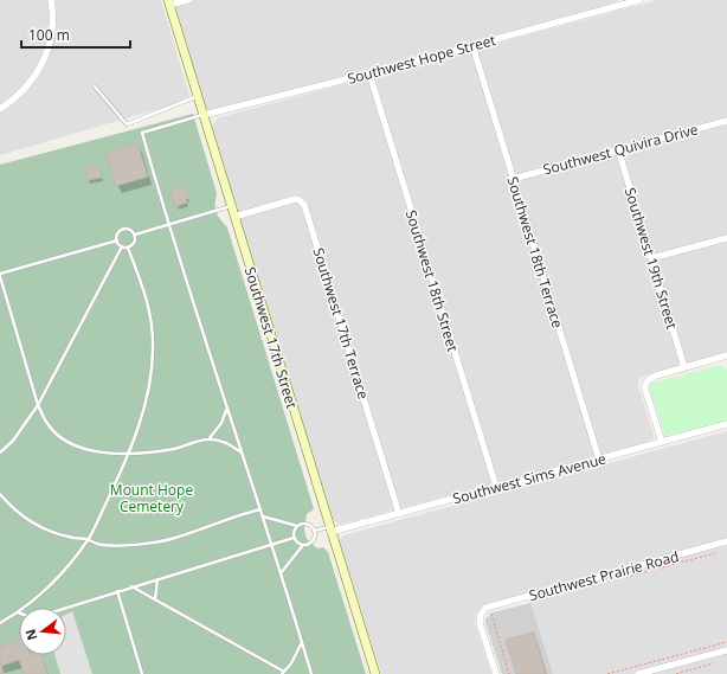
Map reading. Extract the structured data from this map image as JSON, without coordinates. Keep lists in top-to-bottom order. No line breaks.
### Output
{"streets":{"main road":["Southwest 17th Street"],"street":["Southwest Hope Street","Southwest Quivira Drive","Southwest 18th Terrace","Southwest 19th Street","Southwest 18th Street","Southwest 17th Terrace","Southwest Sims Avenue","Southwest Prairie Road"]},"crossings":[["Southwest Hope Street","Southwest 18th Terrace"],["Southwest Hope Street","Southwest 18th Street"],["Southwest Hope Street","Southwest 17th Street"],["Southwest Quivira Drive","Southwest 18th Terrace"],["Southwest Quivira Drive","Southwest 19th Street"],["Southwest 18th Terrace","Southwest Sims Avenue"],["Southwest 18th Street","Southwest Sims Avenue"],["Southwest 17th Terrace","Southwest 17th Street"],["Southwest 17th Terrace","Southwest Sims Avenue"],["Southwest 17th Street","Southwest Sims Avenue"]],"parks":["Mount Hope Cemetery"],"scale_bar":"100 m","north":"left"}
